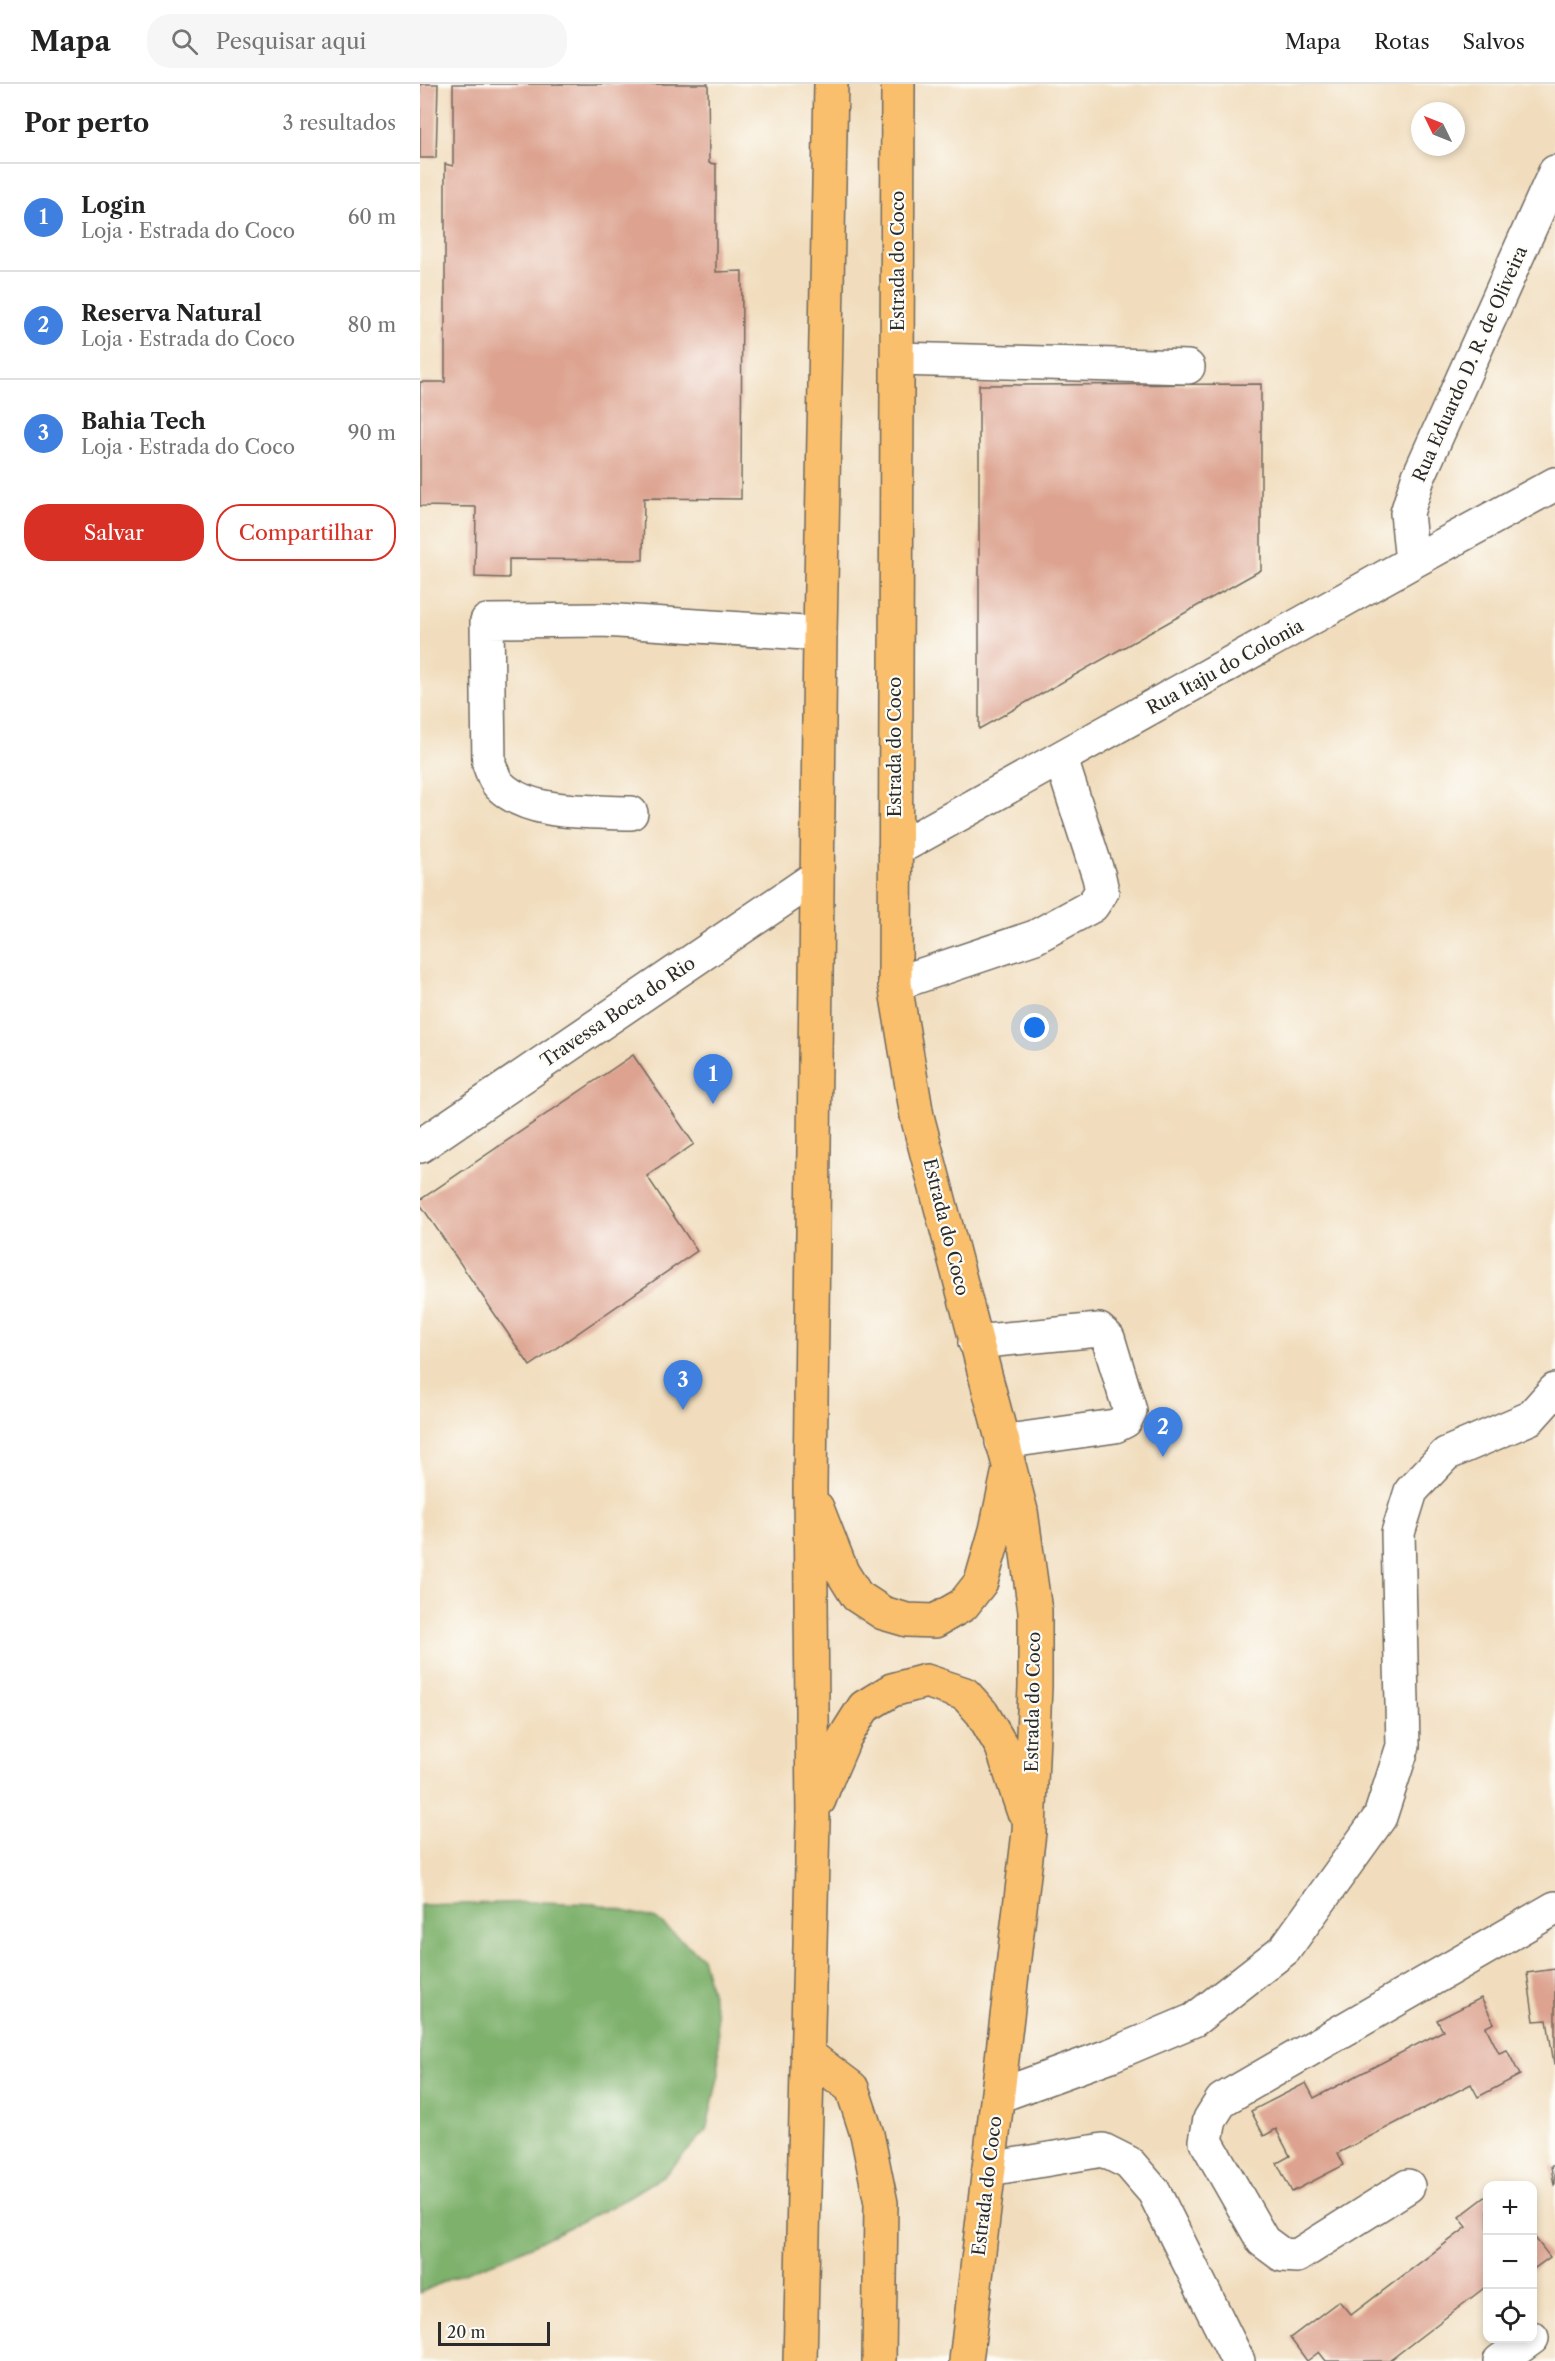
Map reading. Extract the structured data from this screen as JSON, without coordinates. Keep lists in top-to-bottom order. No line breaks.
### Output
{"streets":{"highway":["Estrada do Coco"],"street":["Rua Eduardo D. R. de Oliveira","Rua Itaju do Colonia","Travessa Boca do Rio"]},"crossings":[["Estrada do Coco","Rua Itaju do Colonia"],["Rua Eduardo D. R. de Oliveira","Rua Itaju do Colonia"]],"scale_bar":"20 m","north":"top left","page":{"header":"Mapa","search":"Pesquisar aqui","nav":["Mapa","Rotas","Salvos"],"heading":["Por perto","3 resultados"],"list":[{"mark":"1","name":"Login","note":"Loja · Estrada do Coco","value":"60 m"},{"mark":"2","name":"Reserva Natural","note":"Loja · Estrada do Coco","value":"80 m"},{"mark":"3","name":"Bahia Tech","note":"Loja · Estrada do Coco","value":"90 m"}],"buttons":["Salvar","Compartilhar"],"pins":["1","3","2"],"map_buttons":["+","−"],"scale":"20 m"}}
